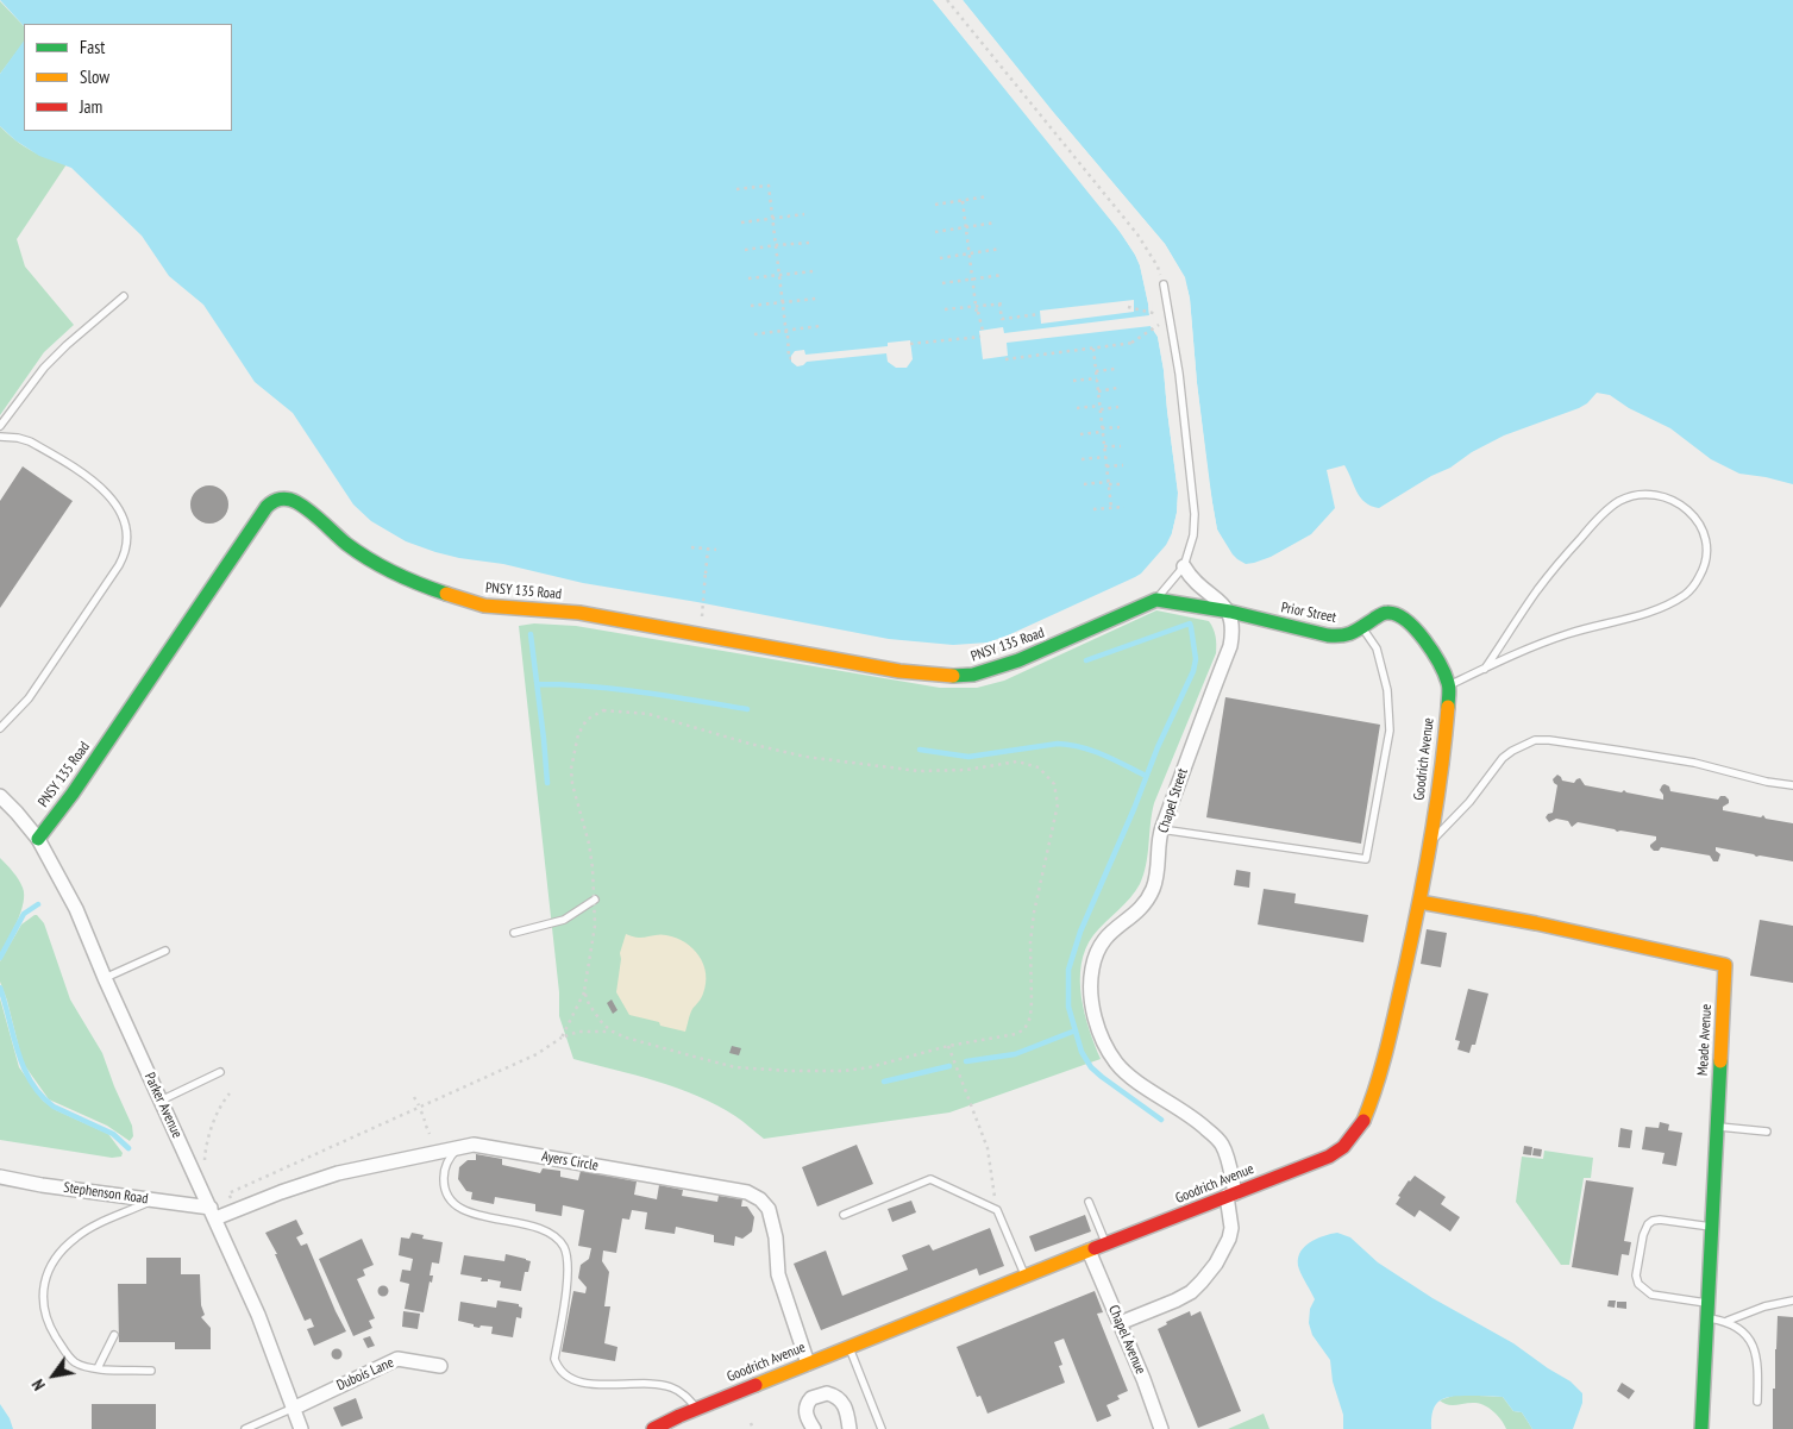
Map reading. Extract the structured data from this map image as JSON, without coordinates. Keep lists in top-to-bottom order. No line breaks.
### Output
{"streets":{"street":["PNSY 135 Road","Prior Street","Goodrich Avenue","Chapel Street","Meade Avenue","Parker Avenue","Ayers Circle","Stephenson Road","Chapel Avenue","Dubois Lane"]},"crossings":[["PNSY 135 Road","Prior Street"],["PNSY 135 Road","Parker Avenue"],["Prior Street","Goodrich Avenue"],["Prior Street","Chapel Street"],["Goodrich Avenue","Chapel Street"],["Goodrich Avenue","Meade Avenue"],["Goodrich Avenue","Ayers Circle"],["Goodrich Avenue","Chapel Avenue"],["Chapel Street","Chapel Avenue"],["Parker Avenue","Ayers Circle"],["Parker Avenue","Stephenson Road"],["Parker Avenue","Dubois Lane"],["Ayers Circle","Stephenson Road"]],"legend":["Fast","Slow","Jam"],"north":"bottom left"}
